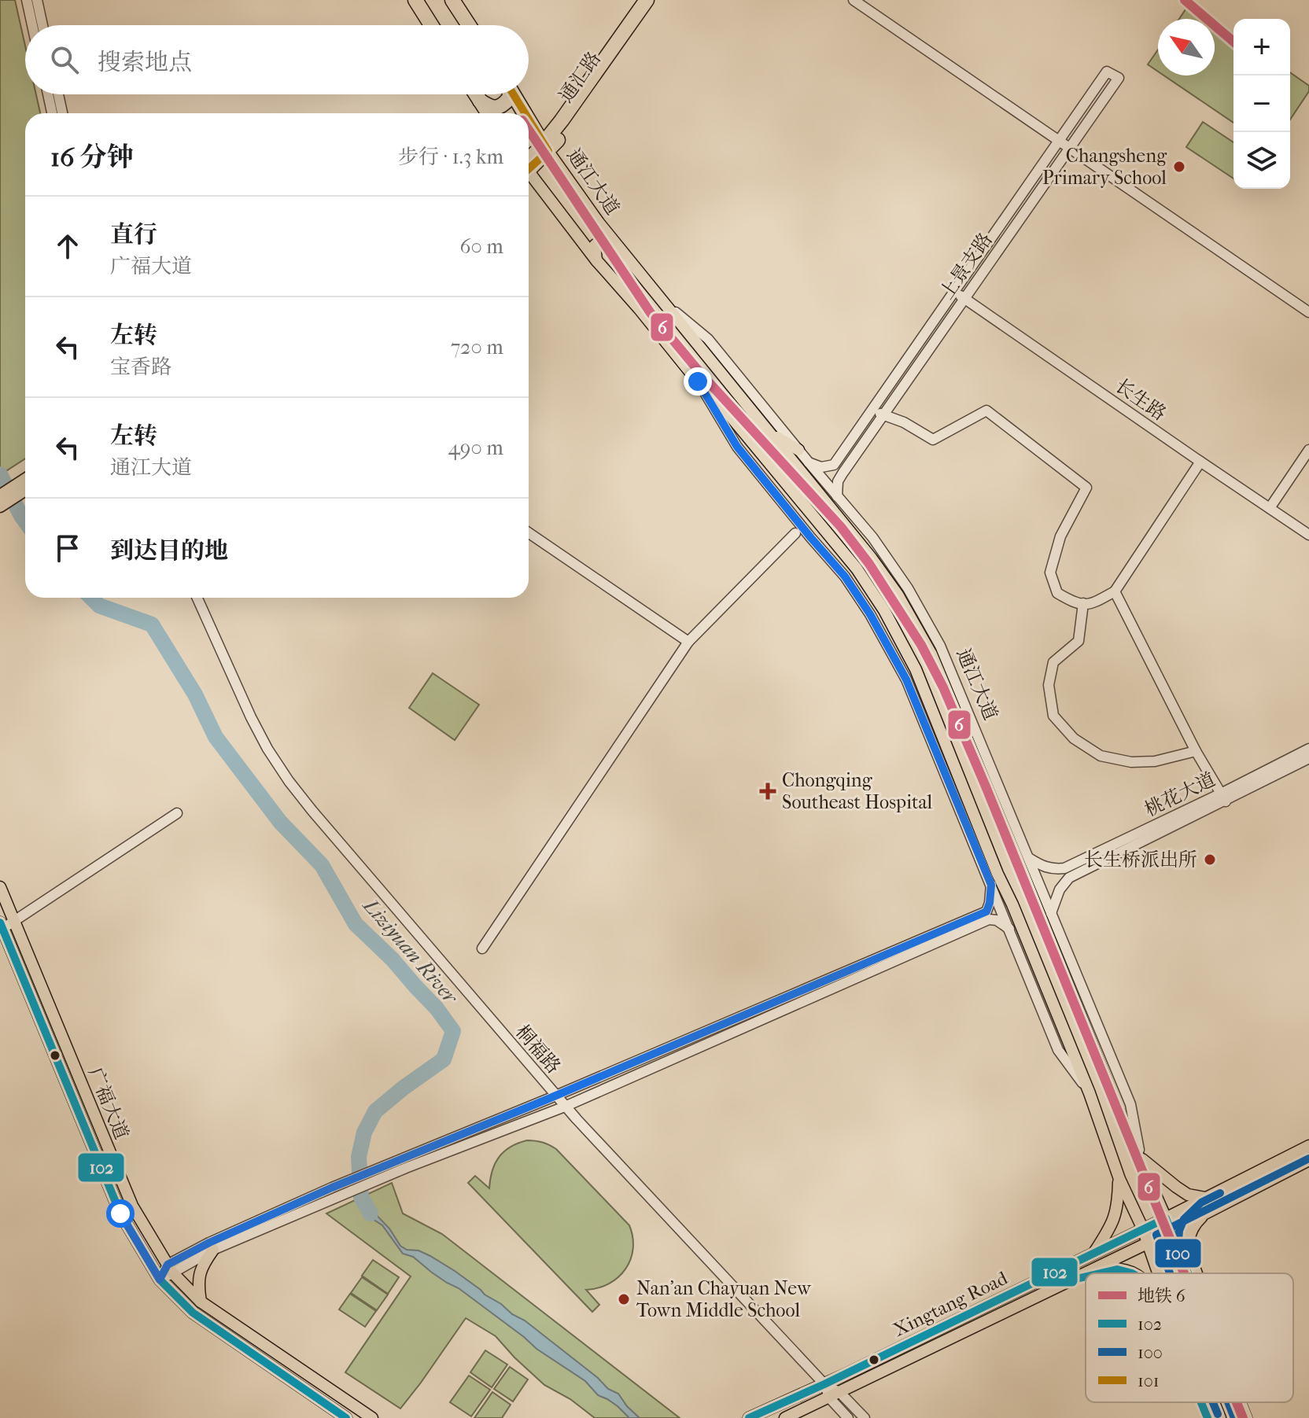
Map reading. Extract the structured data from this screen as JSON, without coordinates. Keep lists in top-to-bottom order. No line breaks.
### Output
{"streets":{"highway":["通汇路","通江大道"],"main road":["广福大道","Xingtang Road"],"street":["上景支路","长生路","桃花大道","桐福路"]},"crossings":[["通汇路","通江大道"],["通江大道","上景支路"],["通江大道","Xingtang Road"],["上景支路","长生路"],["桐福路","Xingtang Road"]],"water":["Liziyuan River"],"places":{"other":["Changsheng Primary School","长生桥派出所","Nan'an Chayuan New Town Middle School"],"health":["Chongqing Southeast Hospital"]},"lines":["metro line 6","transit line 101","transit line 102","transit line 100"],"legend":["地铁 6","102","100","101"],"north":"top left","page":{"map_buttons":["+","−"],"search":"搜索地点","heading":["16 分钟","步行 · 1.3 km"],"list":[["直行","广福大道","60 m"],["左转","宝香路","720 m"],["左转","通江大道","490 m"],"到达目的地"]}}
